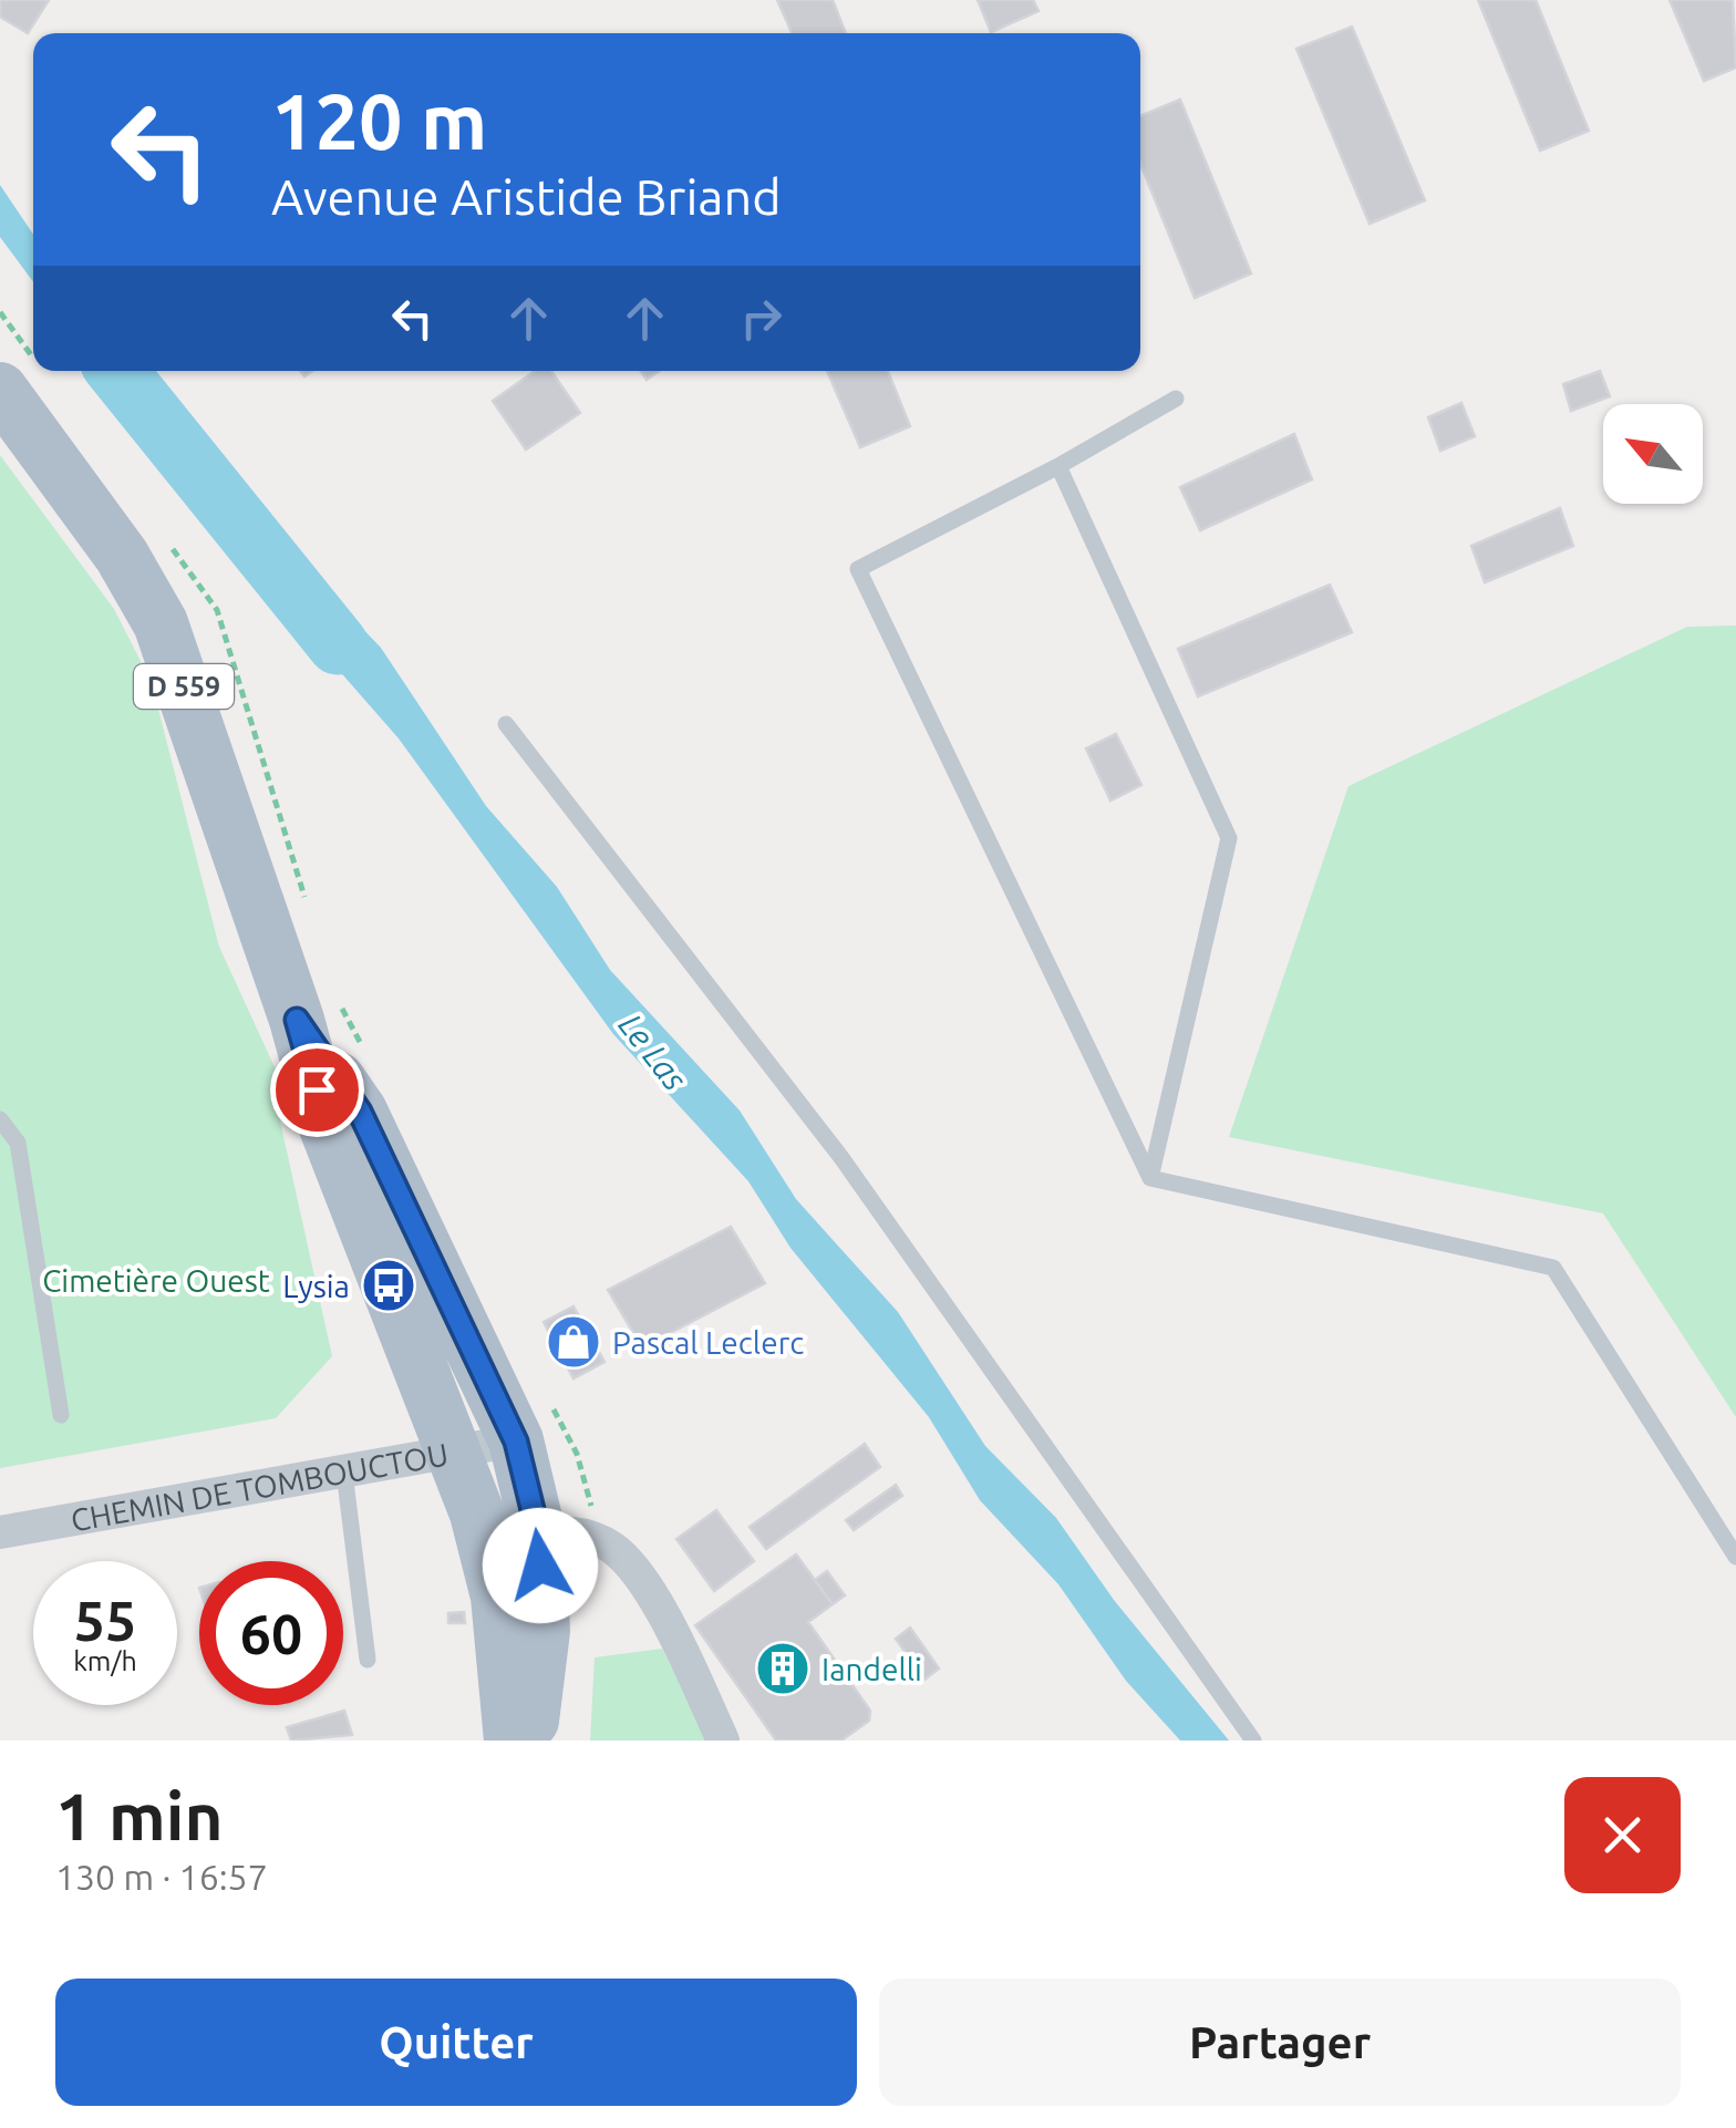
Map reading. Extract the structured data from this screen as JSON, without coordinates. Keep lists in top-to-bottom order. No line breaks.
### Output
{"streets":{"main road":["D 559"],"street":["CHEMIN DE TOMBOUCTOU"]},"crossings":[["D 559","CHEMIN DE TOMBOUCTOU"]],"water":["Le Las"],"parks":["Cimetière Ouest"],"places":{"bus stop":["Lysia"],"shop":["Pascal Leclerc"],"building":["Iandelli"]},"north":"top left","page":{"turn":["120 m","Avenue Aristide Briand"],"speed":"55 km/h","limit":"60","heading":["1 min","130 m · 16:57"],"buttons":["Quitter","Partager"]}}
